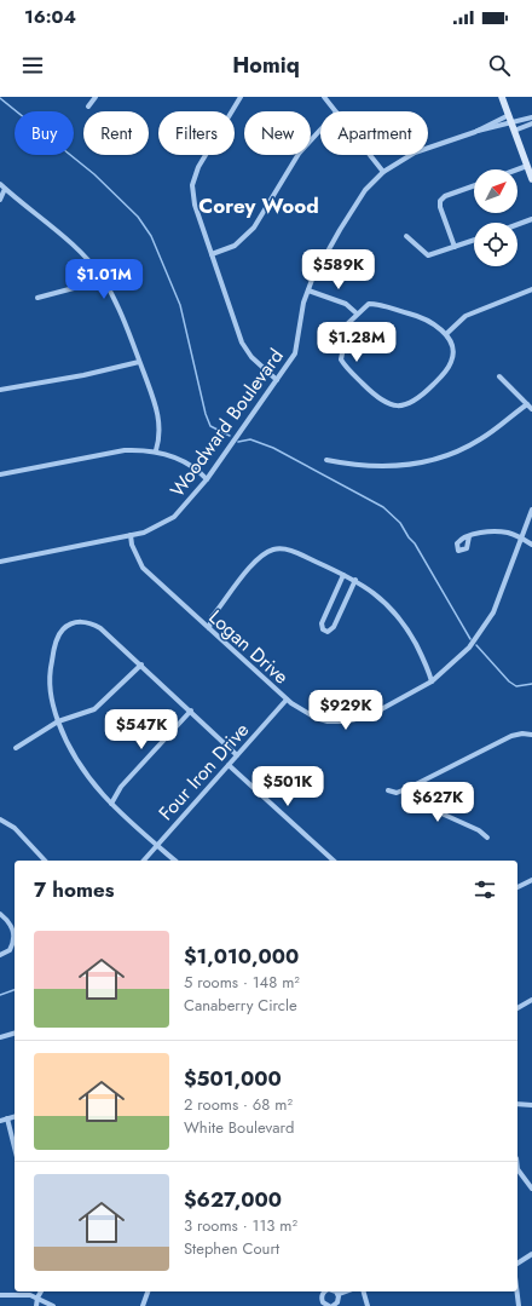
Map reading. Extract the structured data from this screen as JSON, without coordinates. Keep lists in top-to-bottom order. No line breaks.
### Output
{"streets":{"street":["Woodward Boulevard","Logan Drive","Four Iron Drive"]},"crossings":[["Woodward Boulevard","Logan Drive"],["Logan Drive","Four Iron Drive"]],"districts":["Corey Wood"],"north":"top right","page":{"status":"16:04","header":"Homiq","chip":["Buy","Rent","Filters","New","Apartment"],"price":["$589K","$1.01M","$1.28M","$929K","$547K","$501K","$627K"],"heading":"7 homes","list":[{"name":"$1,010,000","note":"5 rooms · 148 m² · Canaberry Circle"},{"name":"$501,000","note":"2 rooms · 68 m² · White Boulevard"},{"name":"$627,000","note":"3 rooms · 113 m² · Stephen Court"}]}}
